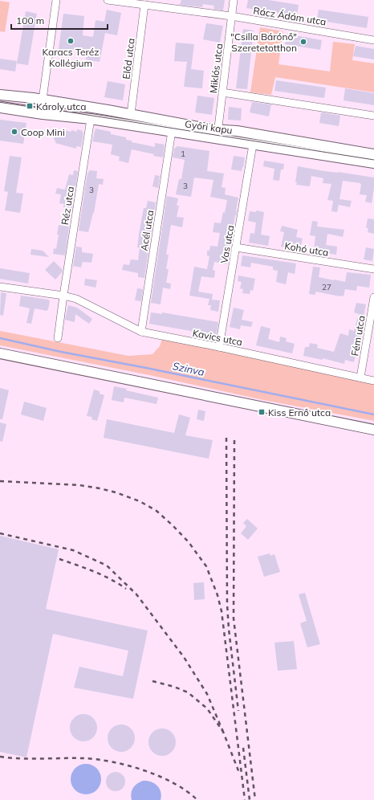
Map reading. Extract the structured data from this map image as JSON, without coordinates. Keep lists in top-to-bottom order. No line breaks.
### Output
{"streets":{"street":["Rácz Ádám utca","Előd utca","Miklós utca","Győri kapu","Réz utca","Acél utca","Vas utca","Kohó utca","Fém utca","Kavics utca"]},"crossings":[["Rácz Ádám utca","Előd utca"],["Rácz Ádám utca","Miklós utca"],["Előd utca","Győri kapu"],["Miklós utca","Győri kapu"],["Győri kapu","Réz utca"],["Győri kapu","Acél utca"],["Győri kapu","Vas utca"],["Réz utca","Kavics utca"],["Acél utca","Kavics utca"],["Vas utca","Kohó utca"],["Vas utca","Kavics utca"],["Fém utca","Kavics utca"]],"water":["Szinva"],"places":{"other":["Karacs Teréz Kollégium","\"Csilla Bárónő\" Szeretetotthon","Coop Mini"],"transit":["Károly utca","Kiss Ernő utca"]},"house_numbers":["1","3","3","27"],"scale_bar":"100 m"}
